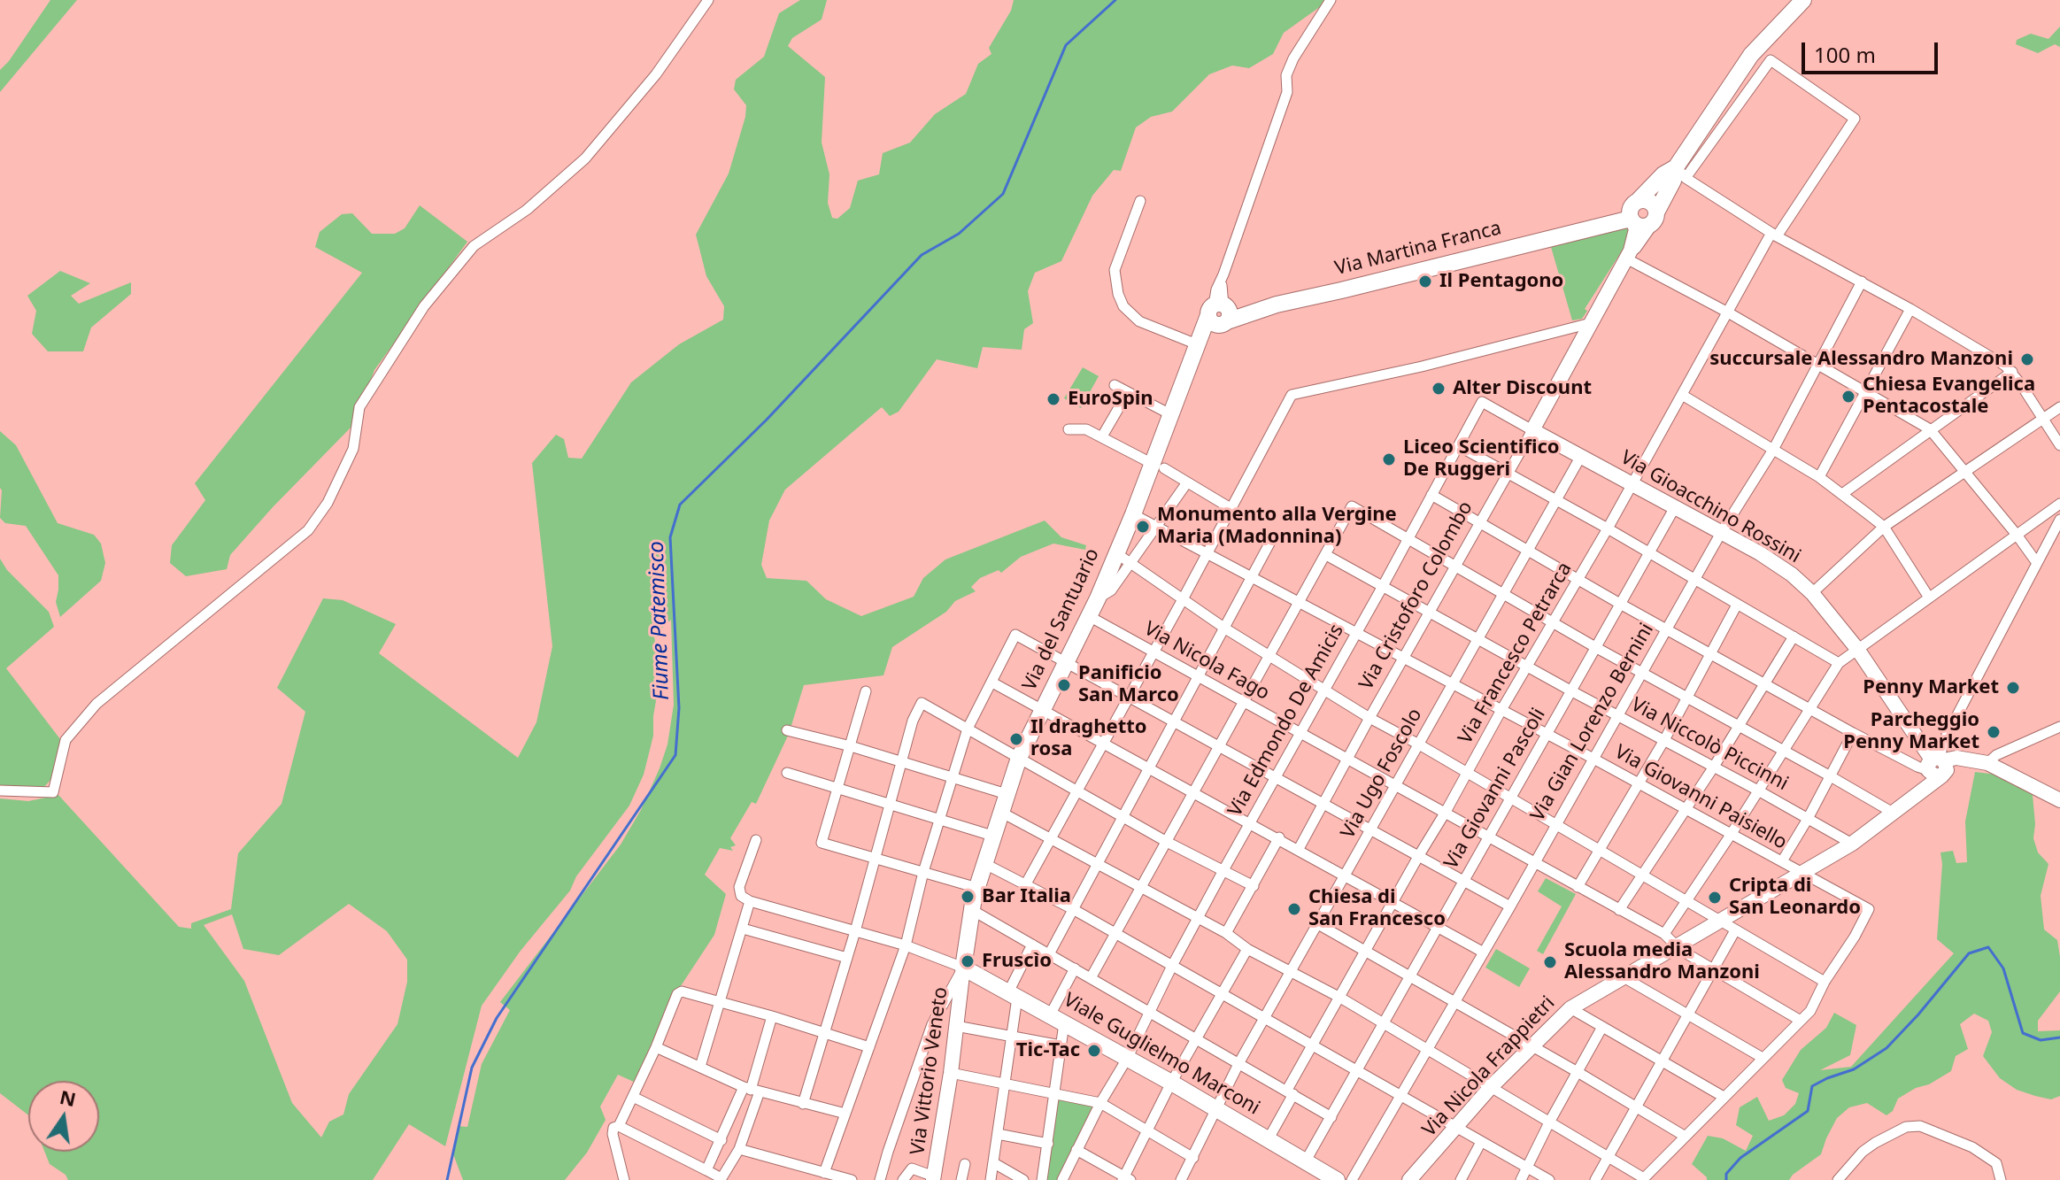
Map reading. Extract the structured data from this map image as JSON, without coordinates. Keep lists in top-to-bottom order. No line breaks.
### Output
{"streets":{"main road":["Via Martina Franca","Via del Santuario","Viale Guglielmo Marconi"],"street":["Via Gioacchino Rossini","Via Cristoforo Colombo","Via Francesco Petrarca","Via Nicola Fago","Via Edmondo De Amicis","Via Gian Lorenzo Bernini","Via Niccolò Piccinni","Via Ugo Foscolo","Via Giovanni Pascoli","Via Giovanni Paisiello","Via Nicola Frappietri","Via Vittorio Veneto"]},"crossings":[["Via Martina Franca","Via Cristoforo Colombo"],["Via Martina Franca","Via del Santuario"],["Via Martina Franca","Via Francesco Petrarca"],["Via Gioacchino Rossini","Via Cristoforo Colombo"],["Via Gioacchino Rossini","Via Francesco Petrarca"],["Via Gioacchino Rossini","Via Edmondo De Amicis"],["Via Gioacchino Rossini","Via Gian Lorenzo Bernini"],["Via Gioacchino Rossini","Via Ugo Foscolo"],["Via Gioacchino Rossini","Via Giovanni Pascoli"],["Via Gioacchino Rossini","Via Nicola Frappietri"],["Via Cristoforo Colombo","Via Nicola Fago"],["Via Cristoforo Colombo","Via Niccolò Piccinni"],["Via Cristoforo Colombo","Via Giovanni Paisiello"],["Via del Santuario","Via Nicola Fago"],["Via del Santuario","Via Giovanni Paisiello"],["Via del Santuario","Viale Guglielmo Marconi"],["Via del Santuario","Via Vittorio Veneto"],["Via Francesco Petrarca","Via Nicola Fago"],["Via Francesco Petrarca","Via Niccolò Piccinni"],["Via Francesco Petrarca","Via Giovanni Paisiello"],["Via Francesco Petrarca","Viale Guglielmo Marconi"],["Via Nicola Fago","Via Edmondo De Amicis"],["Via Nicola Fago","Via Gian Lorenzo Bernini"],["Via Nicola Fago","Via Ugo Foscolo"],["Via Nicola Fago","Via Giovanni Pascoli"],["Via Nicola Fago","Via Nicola Frappietri"],["Via Edmondo De Amicis","Via Niccolò Piccinni"],["Via Edmondo De Amicis","Via Giovanni Paisiello"],["Via Edmondo De Amicis","Viale Guglielmo Marconi"],["Via Gian Lorenzo Bernini","Via Niccolò Piccinni"],["Via Gian Lorenzo Bernini","Via Giovanni Paisiello"],["Via Niccolò Piccinni","Via Ugo Foscolo"],["Via Niccolò Piccinni","Via Giovanni Pascoli"],["Via Niccolò Piccinni","Via Nicola Frappietri"],["Via Ugo Foscolo","Via Giovanni Paisiello"],["Via Ugo Foscolo","Viale Guglielmo Marconi"],["Via Giovanni Pascoli","Via Giovanni Paisiello"],["Via Giovanni Pascoli","Viale Guglielmo Marconi"],["Via Giovanni Paisiello","Via Nicola Frappietri"],["Viale Guglielmo Marconi","Via Vittorio Veneto"]],"water":["Fiume Patemisco"],"places":["Il Pentagono","succursale Alessandro Manzoni","Alter Discount","Chiesa Evangelica Pentacostale","EuroSpin","Liceo Scientifico De Ruggeri","Monumento alla Vergine Maria (Madonnina)","Panificio San Marco","Penny Market","Parcheggio Penny Market","Il draghetto rosa","Bar Italia","Cripta di San Leonardo","Chiesa di San Francesco","Fruscìo","Scuola media Alessandro Manzoni","Tic-Tac"],"scale_bar":"100 m","north":"top"}
